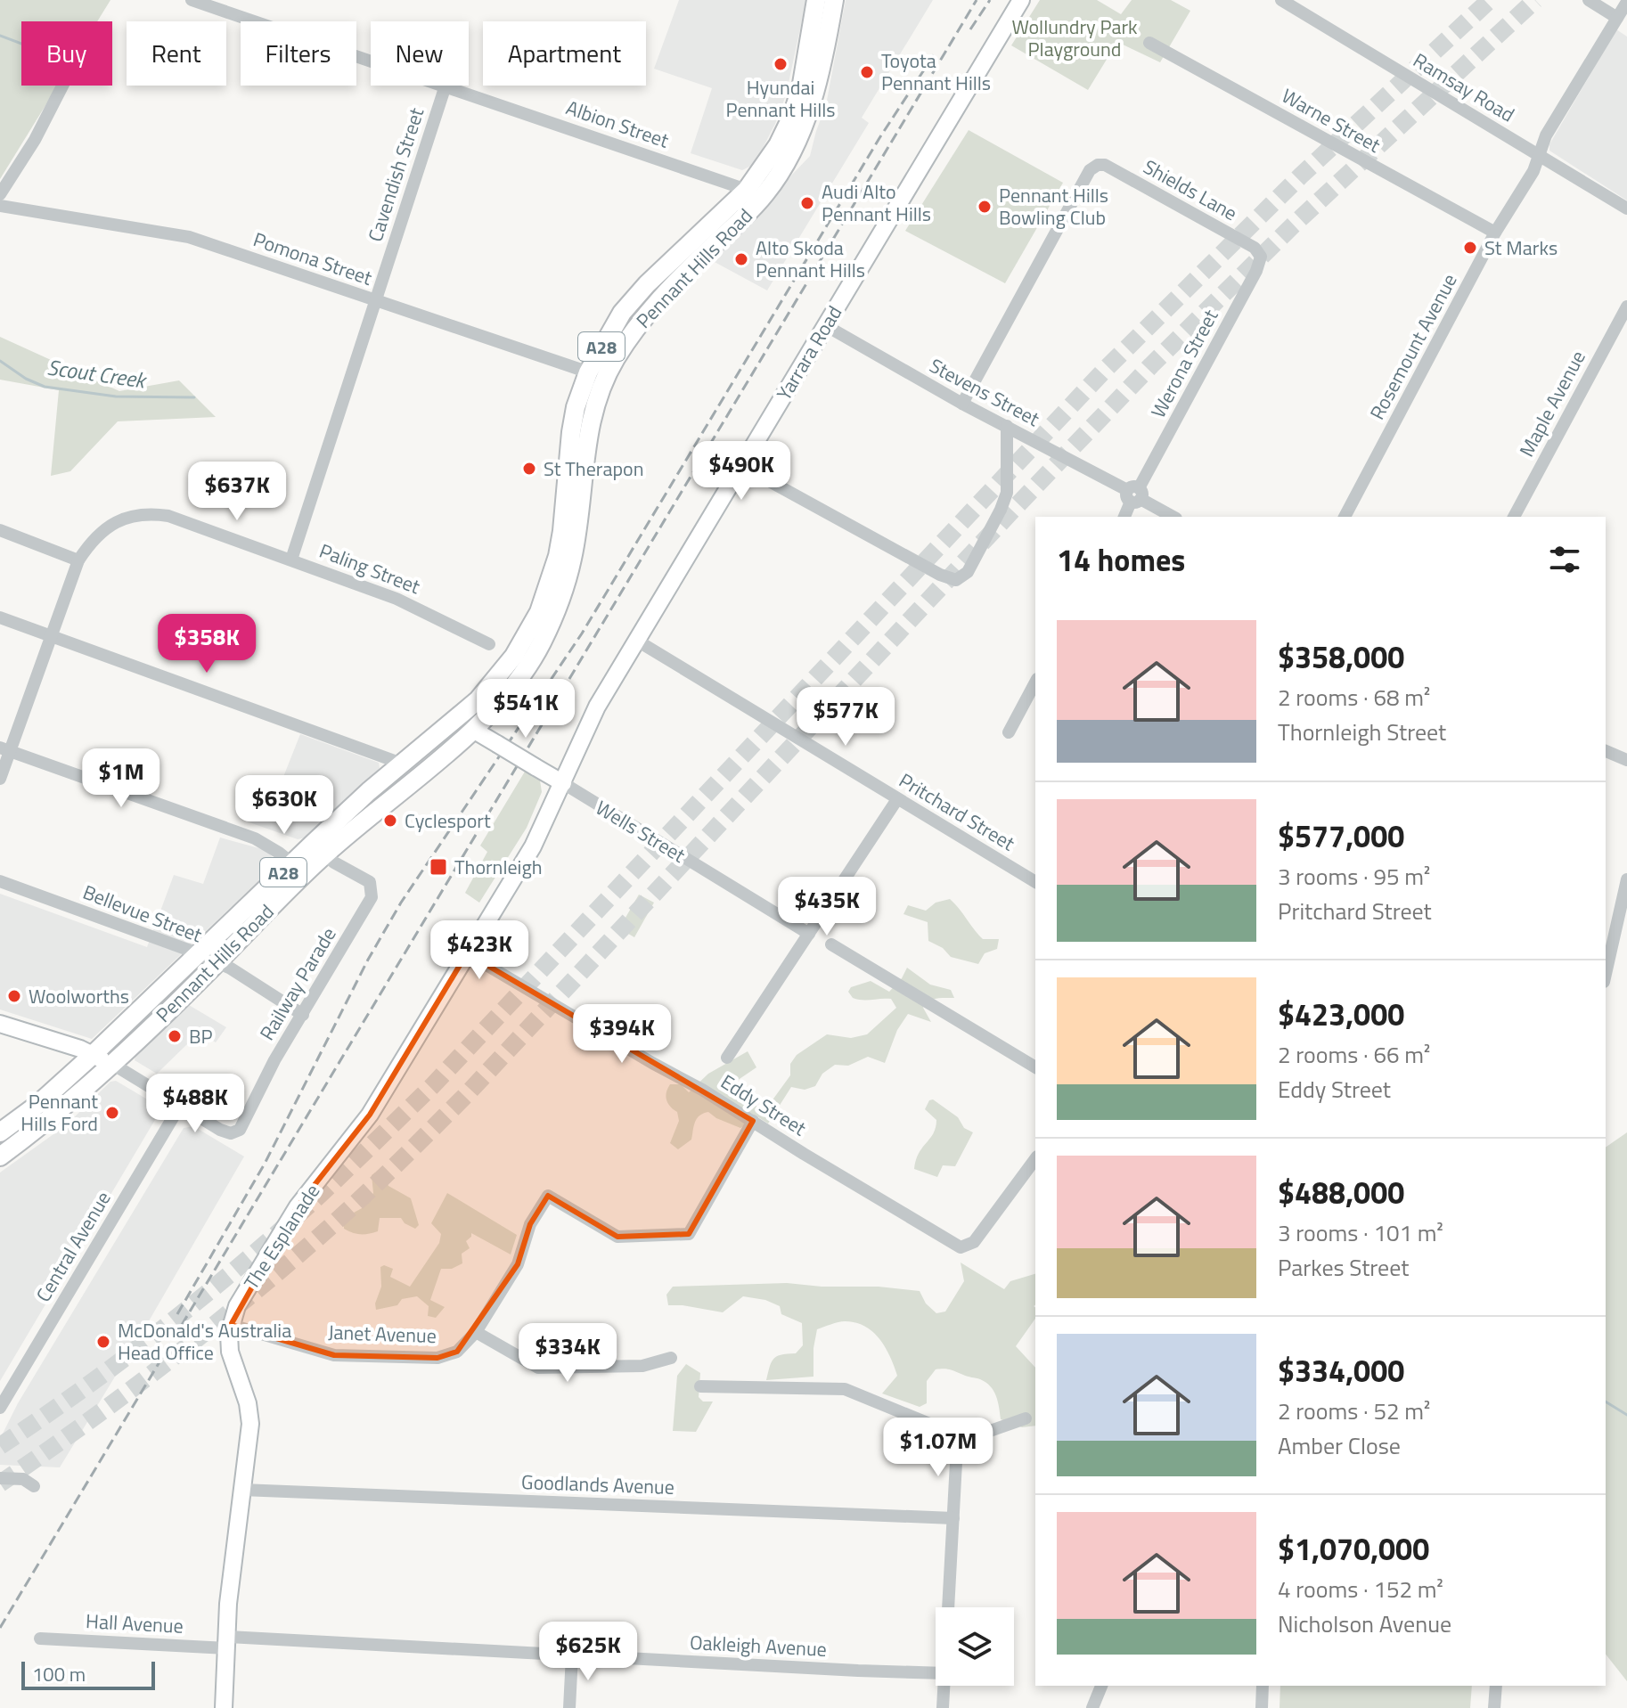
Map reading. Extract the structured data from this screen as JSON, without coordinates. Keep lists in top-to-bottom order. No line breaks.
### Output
{"streets":{"highway":["Pennant Hills Road","A28"],"main road":["Yarrara Road","Wells Street","The Esplanade"],"street":["Ramsay Road","Warne Street","Albion Street","Cavendish Street","Shields Lane","Pomona Street","Rosemount Avenue","Werona Street","Stevens Street","Maple Avenue","Paling Street","Pritchard Street","Bellevue Street","Railway Parade","Eddy Street","Central Avenue","Janet Avenue","Goodlands Avenue","Hall Avenue","Oakleigh Avenue"]},"crossings":[["Ramsay Road","Rosemount Avenue"],["Warne Street","Rosemount Avenue"],["Albion Street","Cavendish Street"],["Albion Street","Pennant Hills Road"],["Cavendish Street","Pomona Street"],["Cavendish Street","Paling Street"],["Shields Lane","Werona Street"],["Shields Lane","Stevens Street"],["Pomona Street","Pennant Hills Road"],["Pennant Hills Road","Wells Street"],["Pennant Hills Road","Bellevue Street"],["Pennant Hills Road","Railway Parade"],["Yarrara Road","Stevens Street"],["Yarrara Road","Pritchard Street"],["Yarrara Road","Wells Street"],["Yarrara Road","The Esplanade"],["Werona Street","Stevens Street"],["Wells Street","The Esplanade"],["Bellevue Street","Railway Parade"],["Railway Parade","Central Avenue"],["Eddy Street","The Esplanade"],["Eddy Street","Janet Avenue"],["The Esplanade","Janet Avenue"],["The Esplanade","Goodlands Avenue"],["The Esplanade","Hall Avenue"],["The Esplanade","Oakleigh Avenue"],["Hall Avenue","Oakleigh Avenue"]],"water":["Scout Creek"],"parks":["Wollundry Park Playground"],"places":{"other":["Hyundai Pennant Hills","Toyota Pennant Hills","Audi Alto Pennant Hills","Pennant Hills Bowling Club","St Marks","Alto Skoda Pennant Hills","St Therapon","Cyclesport","Woolworths","BP","Pennant Hills Ford","McDonald's Australia Head Office"],"transit":["Thornleigh"]},"scale_bar":"100 m","page":{"chip":["Buy","Rent","Filters","New","Apartment"],"price":["$490K","$637K","$358K","$541K","$577K","$1M","$630K","$435K","$423K","$394K","$488K","$334K","$1.07M","$625K"],"heading":"14 homes","list":[{"name":"$358,000","note":"2 rooms · 68 m² · Thornleigh Street"},{"name":"$577,000","note":"3 rooms · 95 m² · Pritchard Street"},{"name":"$423,000","note":"2 rooms · 66 m² · Eddy Street"},{"name":"$488,000","note":"3 rooms · 101 m² · Parkes Street"},{"name":"$334,000","note":"2 rooms · 52 m² · Amber Close"},{"name":"$1,070,000","note":"4 rooms · 152 m² · Nicholson Avenue"}],"scale":"100 m"}}
